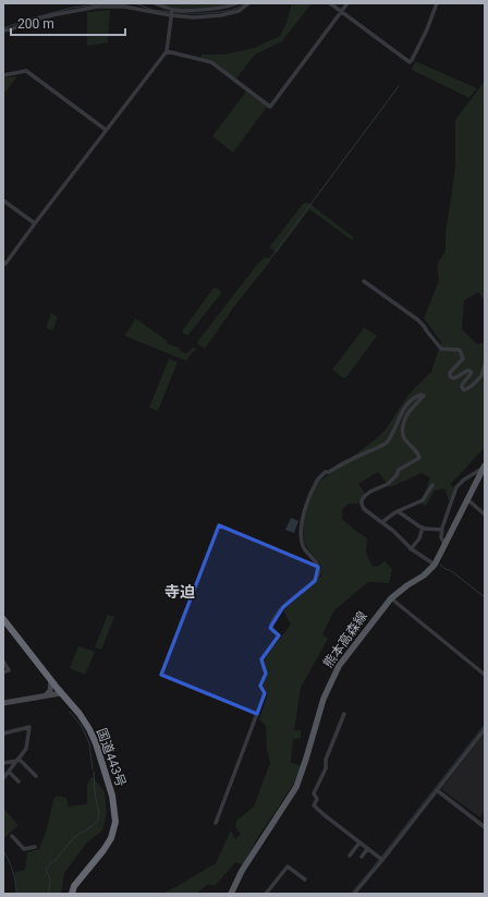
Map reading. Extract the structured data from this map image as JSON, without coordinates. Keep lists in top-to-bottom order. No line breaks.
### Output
{"streets":{"highway":["国道443号"],"main road":["熊本高森線"]},"districts":["寺迫"],"scale_bar":"200 m"}
